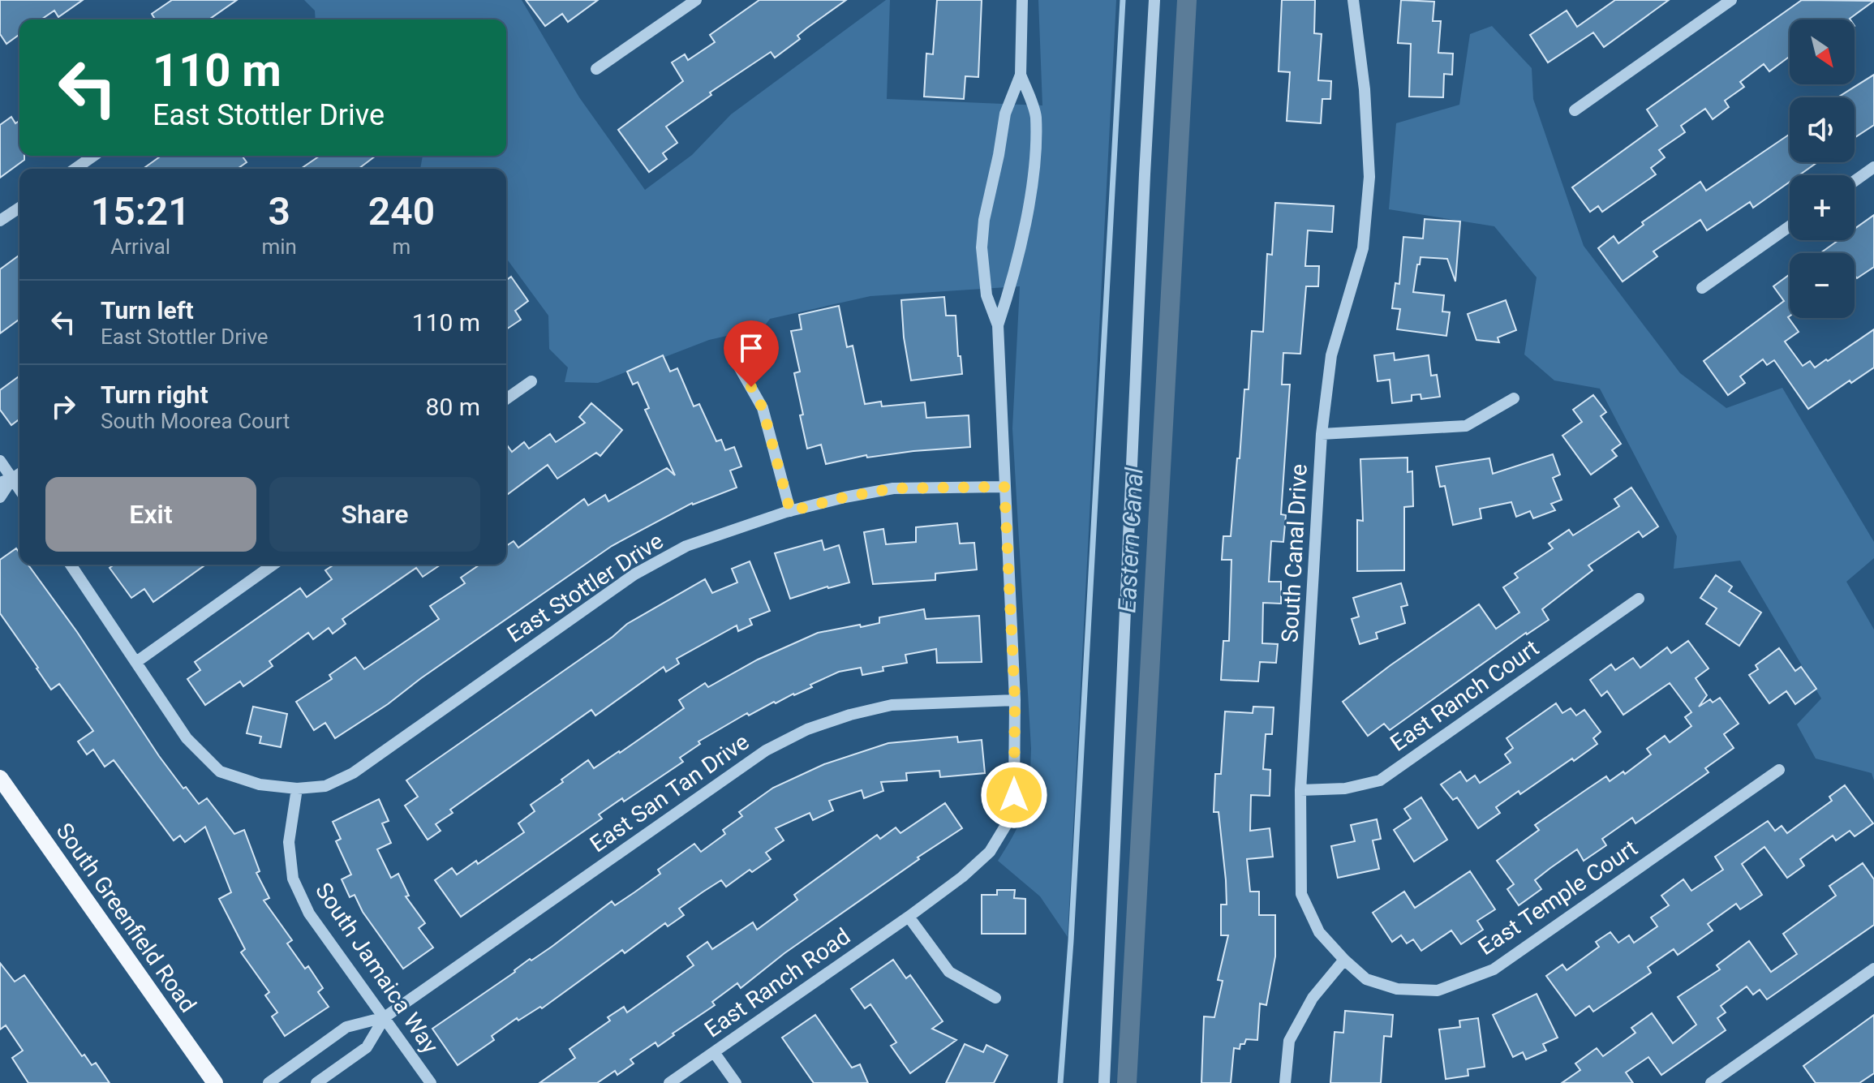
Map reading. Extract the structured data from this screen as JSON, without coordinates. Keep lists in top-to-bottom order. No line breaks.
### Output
{"streets":{"main road":["South Greenfield Road"],"street":["South Canal Drive","East Stottler Drive","East Ranch Court","East San Tan Drive","East Temple Court","South Jamaica Way","East Ranch Road"]},"crossings":[["South Canal Drive","East Ranch Court"],["South Canal Drive","East Temple Court"],["East Stottler Drive","South Jamaica Way"],["East Stottler Drive","East Ranch Road"],["East San Tan Drive","South Jamaica Way"],["East San Tan Drive","East Ranch Road"]],"water":["Eastern Canal"],"north":"bottom right","page":{"map_buttons":["+","−"],"turn":["110 m","East Stottler Drive"],"eta":["15:21","Arrival","3","min","240","m"],"list":[{"name":"Turn left","note":"East Stottler Drive","value":"110 m"},{"name":"Turn right","note":"South Moorea Court","value":"80 m"}],"buttons":["Exit","Share"]}}
